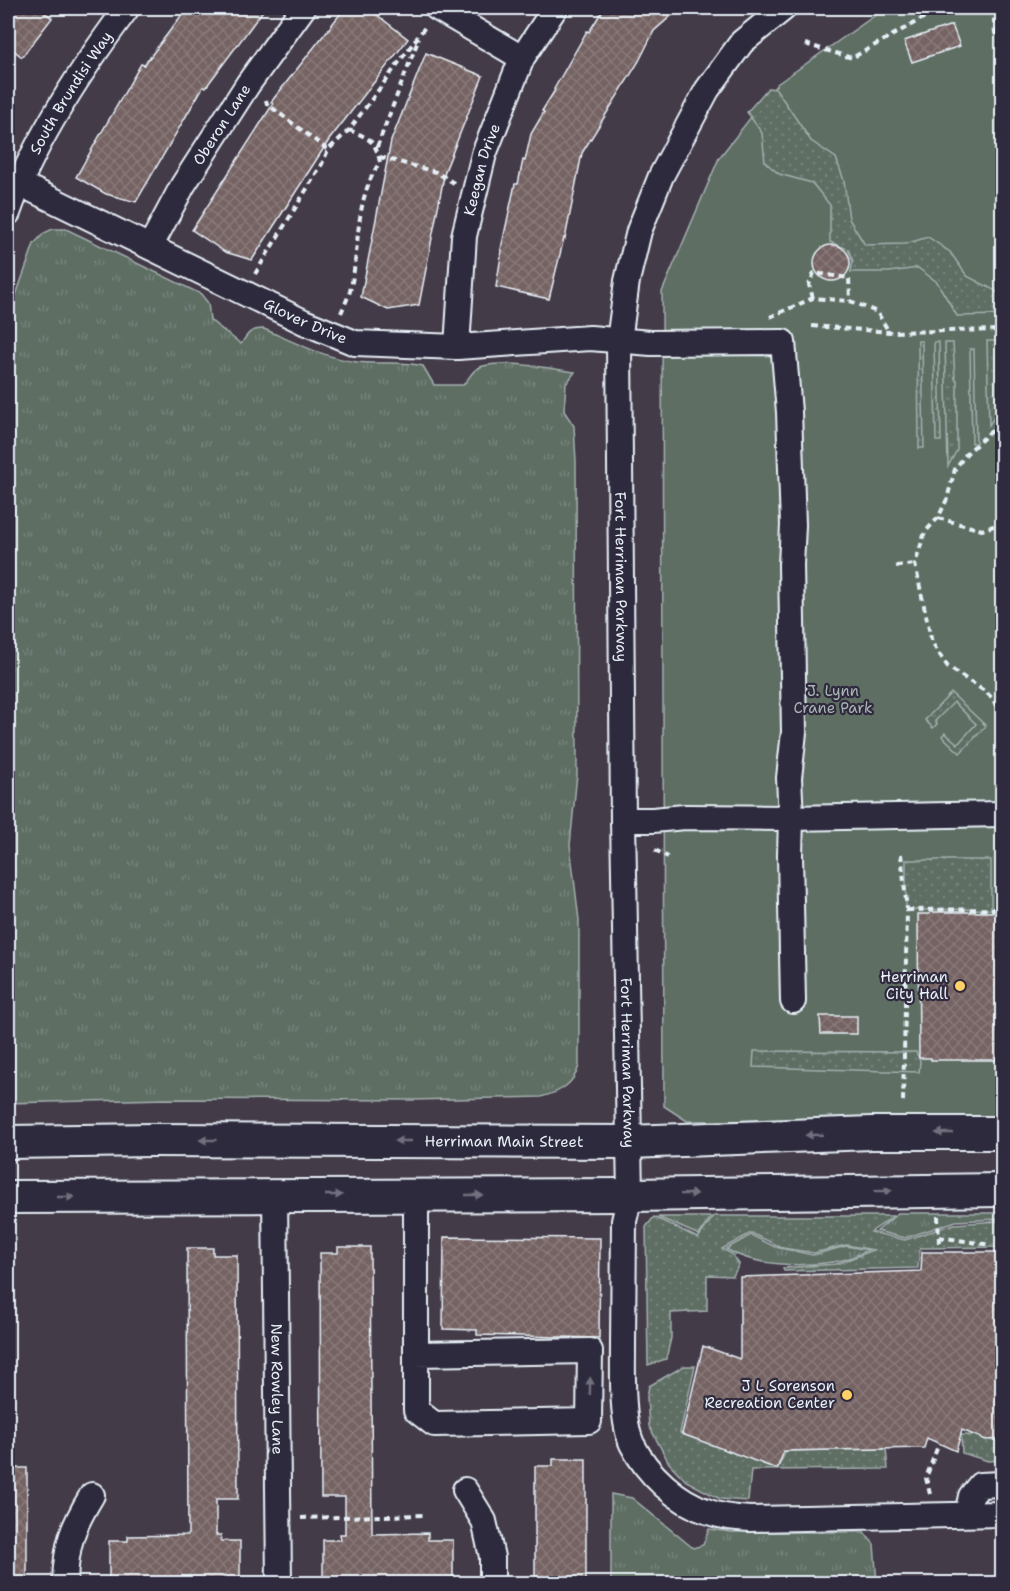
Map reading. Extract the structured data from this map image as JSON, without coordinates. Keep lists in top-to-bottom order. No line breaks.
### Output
{"streets":{"main road":["Herriman Main Street"],"street":["South Brundisi Way","Oberon Lane","Keegan Drive","Glover Drive","Fort Herriman Parkway","New Rowley Lane"]},"crossings":[["South Brundisi Way","Glover Drive"],["Oberon Lane","Glover Drive"],["Keegan Drive","Glover Drive"],["Glover Drive","Fort Herriman Parkway"],["Fort Herriman Parkway","Herriman Main Street"]],"parks":["J. Lynn Crane Park"],"places":["Herriman City Hall","J L Sorenson Recreation Center"]}
